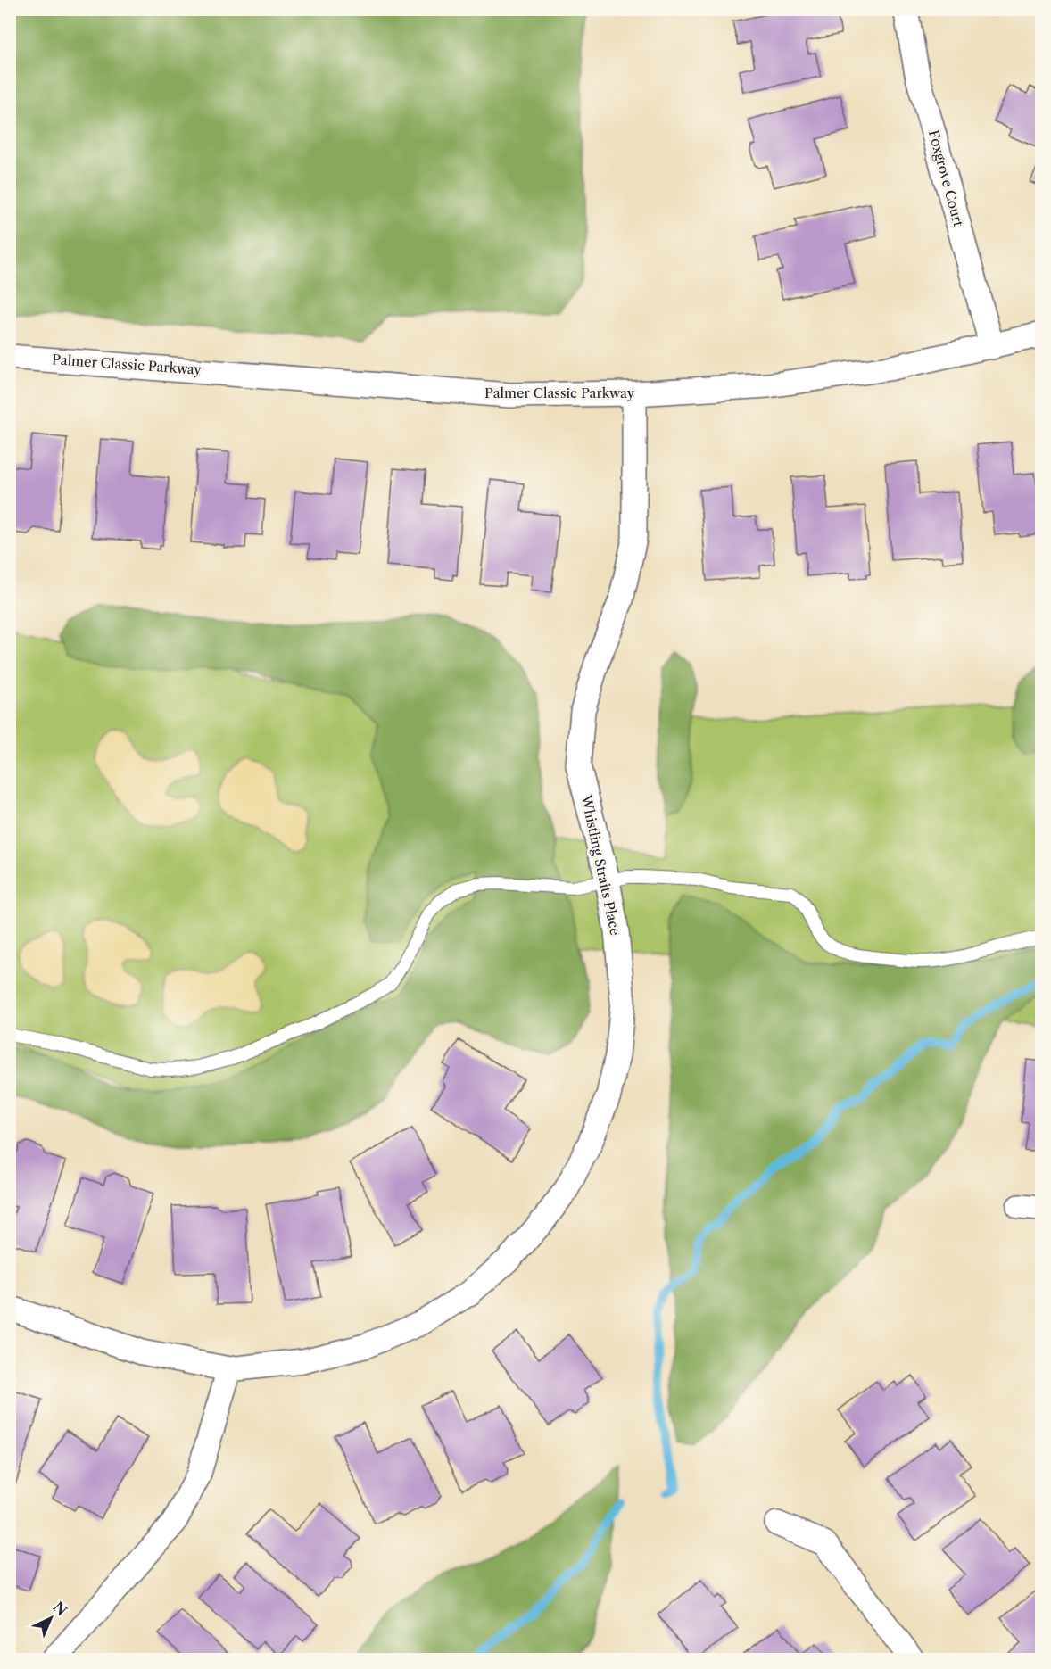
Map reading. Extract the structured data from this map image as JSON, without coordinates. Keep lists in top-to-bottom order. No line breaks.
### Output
{"streets":{"street":["Foxgrove Court","Palmer Classic Parkway","Whistling Straits Place"]},"crossings":[["Foxgrove Court","Palmer Classic Parkway"],["Palmer Classic Parkway","Whistling Straits Place"]],"north":"top right"}
